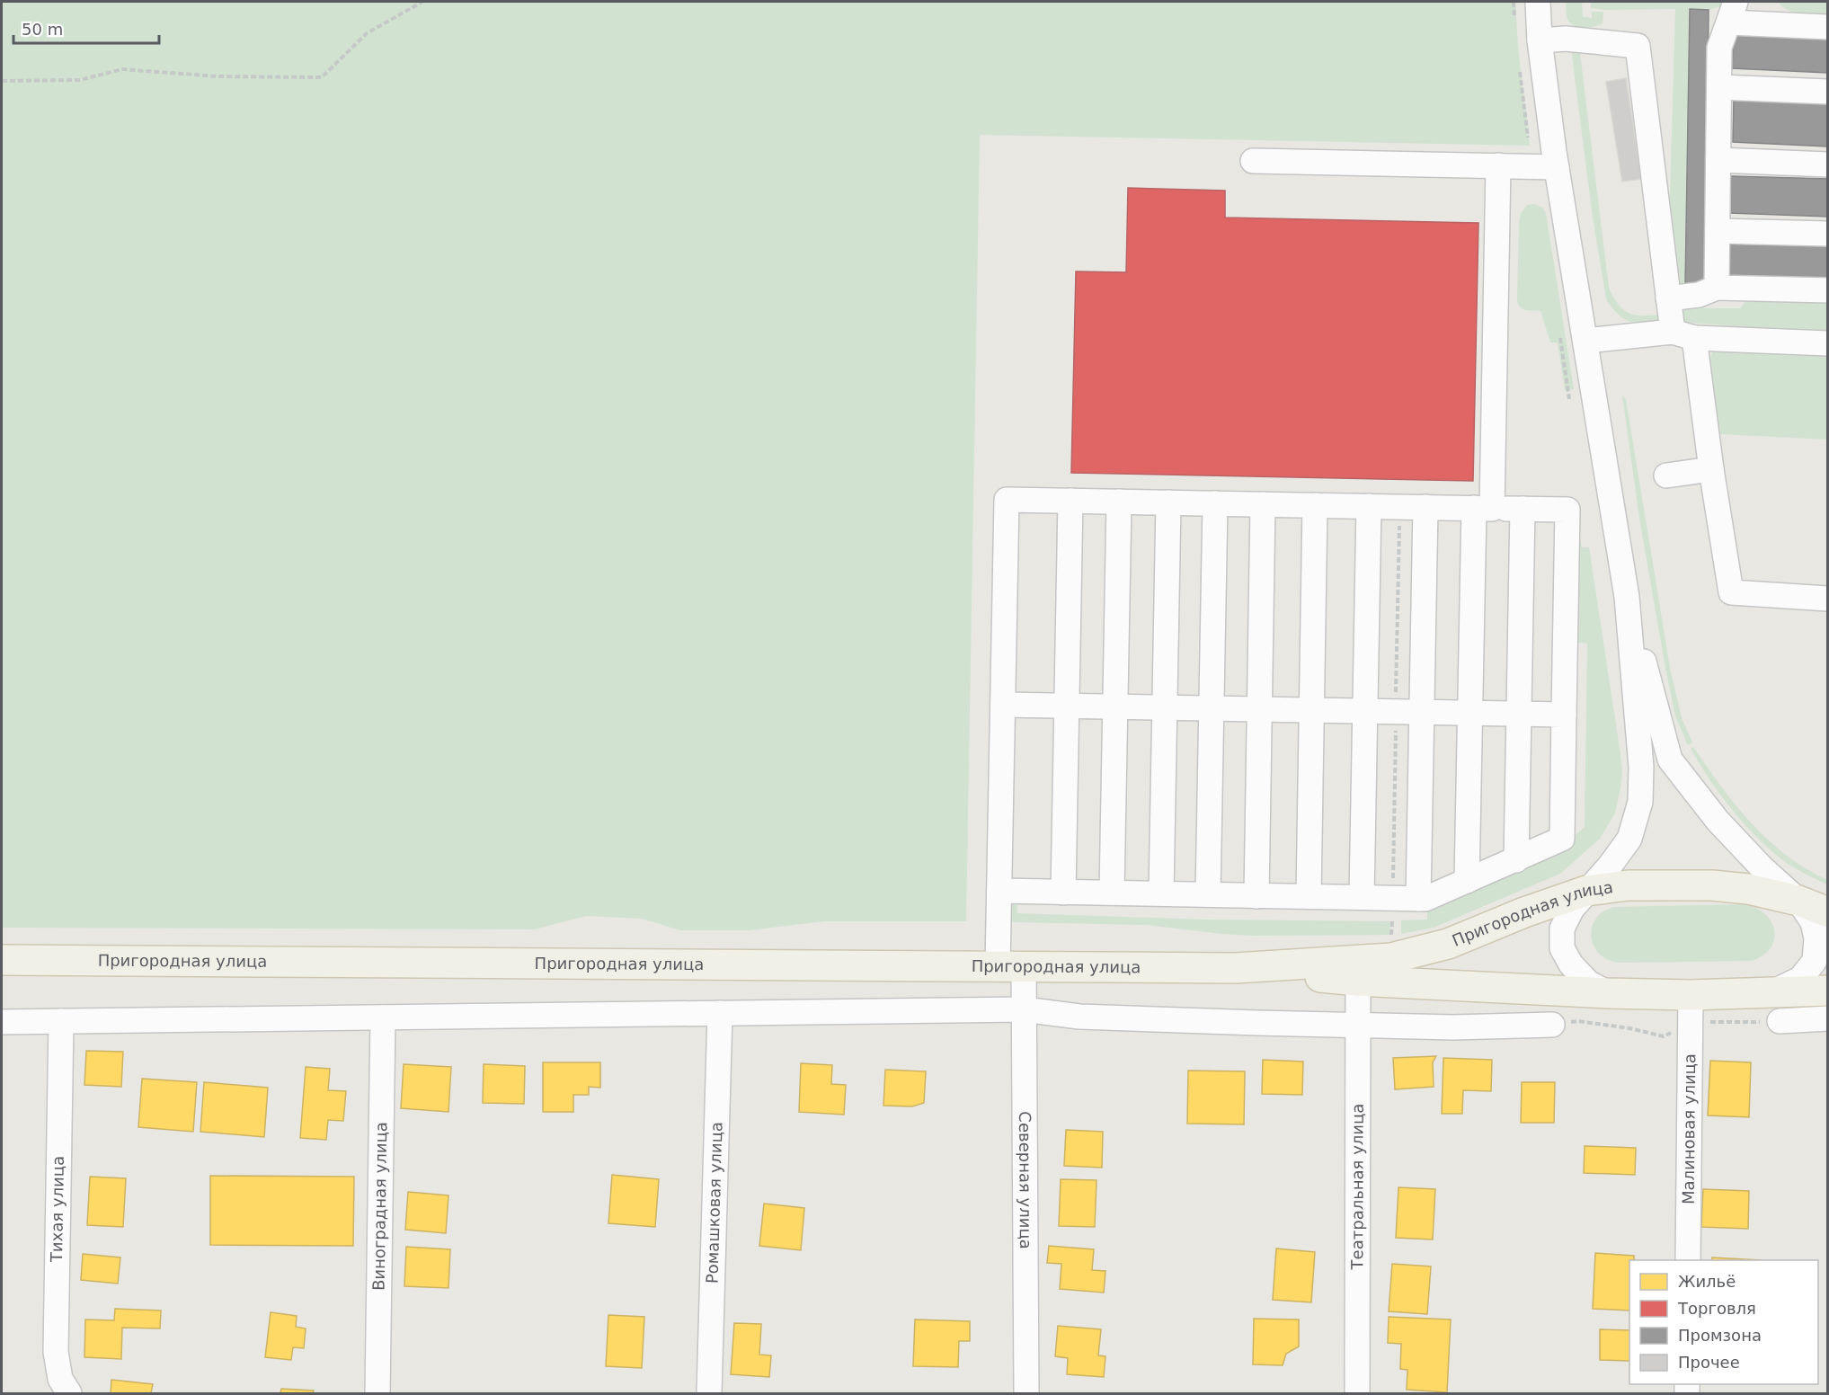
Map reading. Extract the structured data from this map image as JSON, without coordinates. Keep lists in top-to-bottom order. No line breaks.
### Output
{"streets":{"main road":["Пригородная улица"],"street":["Малиновая улица","Северная улица","Театральная улица","Ромашковая улица","Виноградная улица","Тихая улица"]},"crossings":[["Пригородная улица","Малиновая улица"],["Пригородная улица","Северная улица"],["Пригородная улица","Театральная улица"]],"legend":["Жильё","Торговля","Промзона","Прочее"],"scale_bar":"50 m"}
